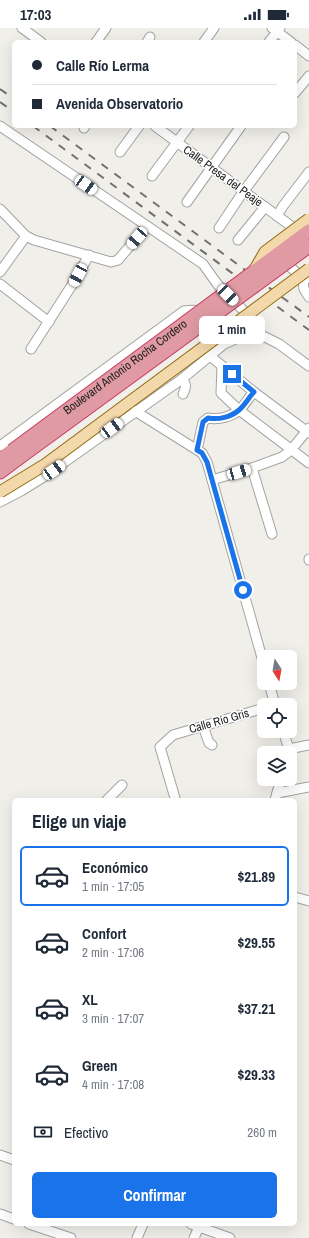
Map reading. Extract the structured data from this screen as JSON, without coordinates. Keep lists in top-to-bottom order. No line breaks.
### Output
{"streets":{"highway":["Boulevard Antonio Rocha Cordero"],"street":["Calle Presa del Peaje","Calle Río Gris"]},"north":"bottom","page":{"status":"17:03","banner":["Calle Río Lerma","Avenida Observatorio"],"bubble":"1 min","heading":"Elige un viaje","list":[{"name":"Económico","note":"1 min · 17:05","value":"$21.89"},{"name":"Confort","note":"2 min · 17:06","value":"$29.55"},{"name":"XL","note":"3 min · 17:07","value":"$37.21"},{"name":"Green","note":"4 min · 17:08","value":"$29.33"}],"pay":["Efectivo","260 m"],"buttons":"Confirmar"}}
